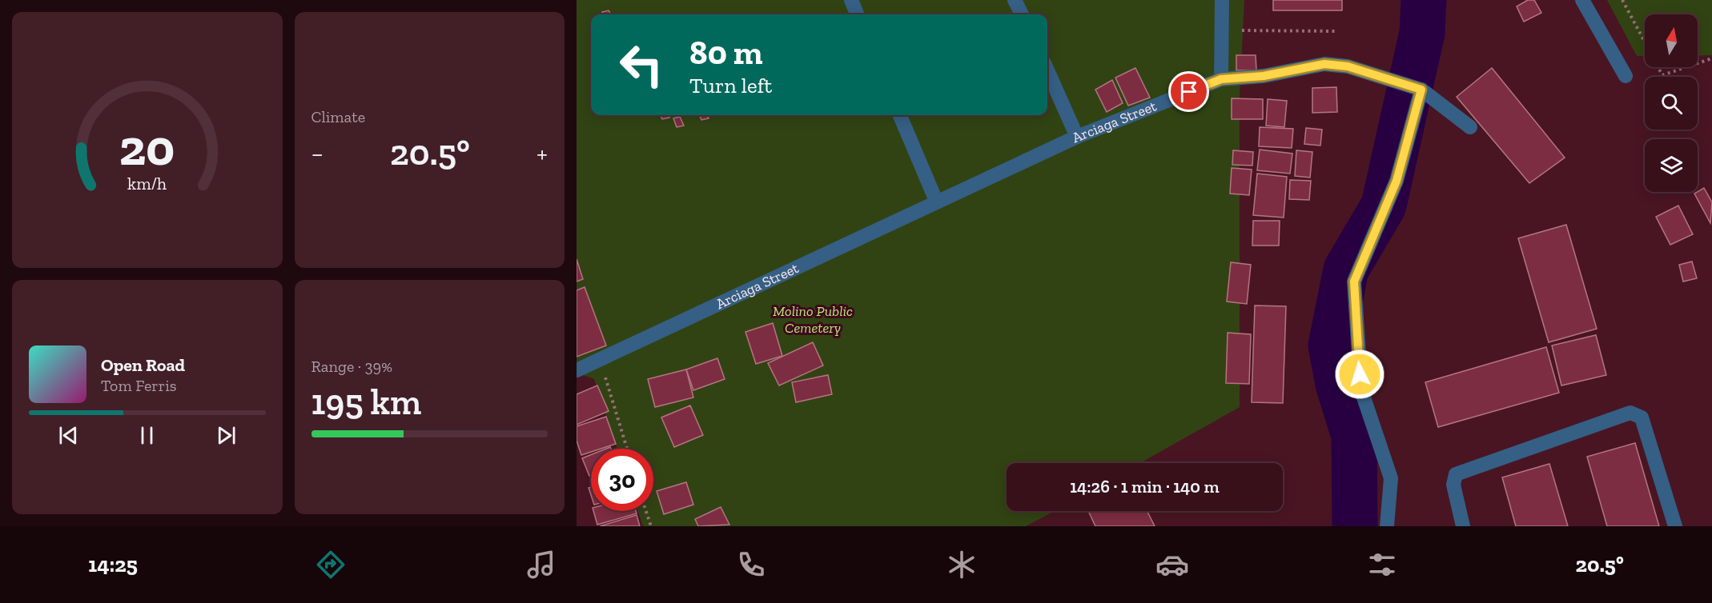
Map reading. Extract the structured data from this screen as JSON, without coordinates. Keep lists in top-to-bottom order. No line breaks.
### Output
{"streets":{"street":["Arciaga Street"]},"parks":["Molino Public Cemetery"],"north":"top","page":{"tile":["Climate",["Range · 39%","195 km"]],"turn":["80 m","Turn left"],"heat":["−","20.5°","+"],"song":["Open Road","Tom Ferris"],"limit":"30","trip":"14:26 · 1 min · 140 m","tabs":["14:25","20.5°"],"gauge":["20","km/h"]}}
